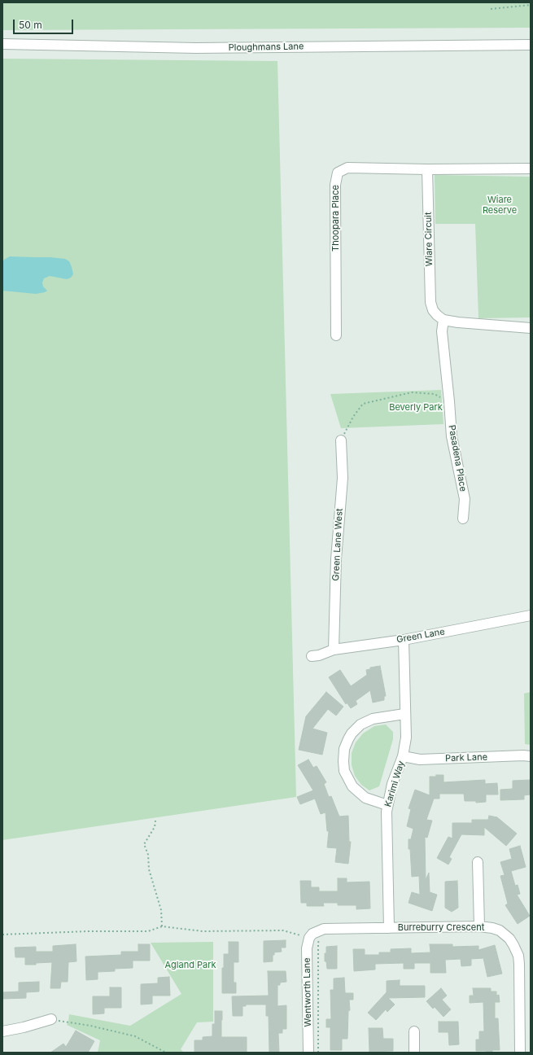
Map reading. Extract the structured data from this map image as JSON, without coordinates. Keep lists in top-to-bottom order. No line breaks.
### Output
{"streets":{"street":["Ploughmans Lane","Thoopara Place","Wiare Circuit","Pasadena Place","Green Lane West","Green Lane","Park Lane","Karimi Way","Burreburry Crescent","Wentworth Lane"]},"crossings":[["Thoopara Place","Wiare Circuit"],["Wiare Circuit","Pasadena Place"],["Green Lane West","Green Lane"],["Green Lane","Karimi Way"],["Park Lane","Karimi Way"],["Karimi Way","Burreburry Crescent"],["Burreburry Crescent","Wentworth Lane"]],"parks":["Wiare Reserve","Beverly Park","Agland Park"],"scale_bar":"50 m"}
